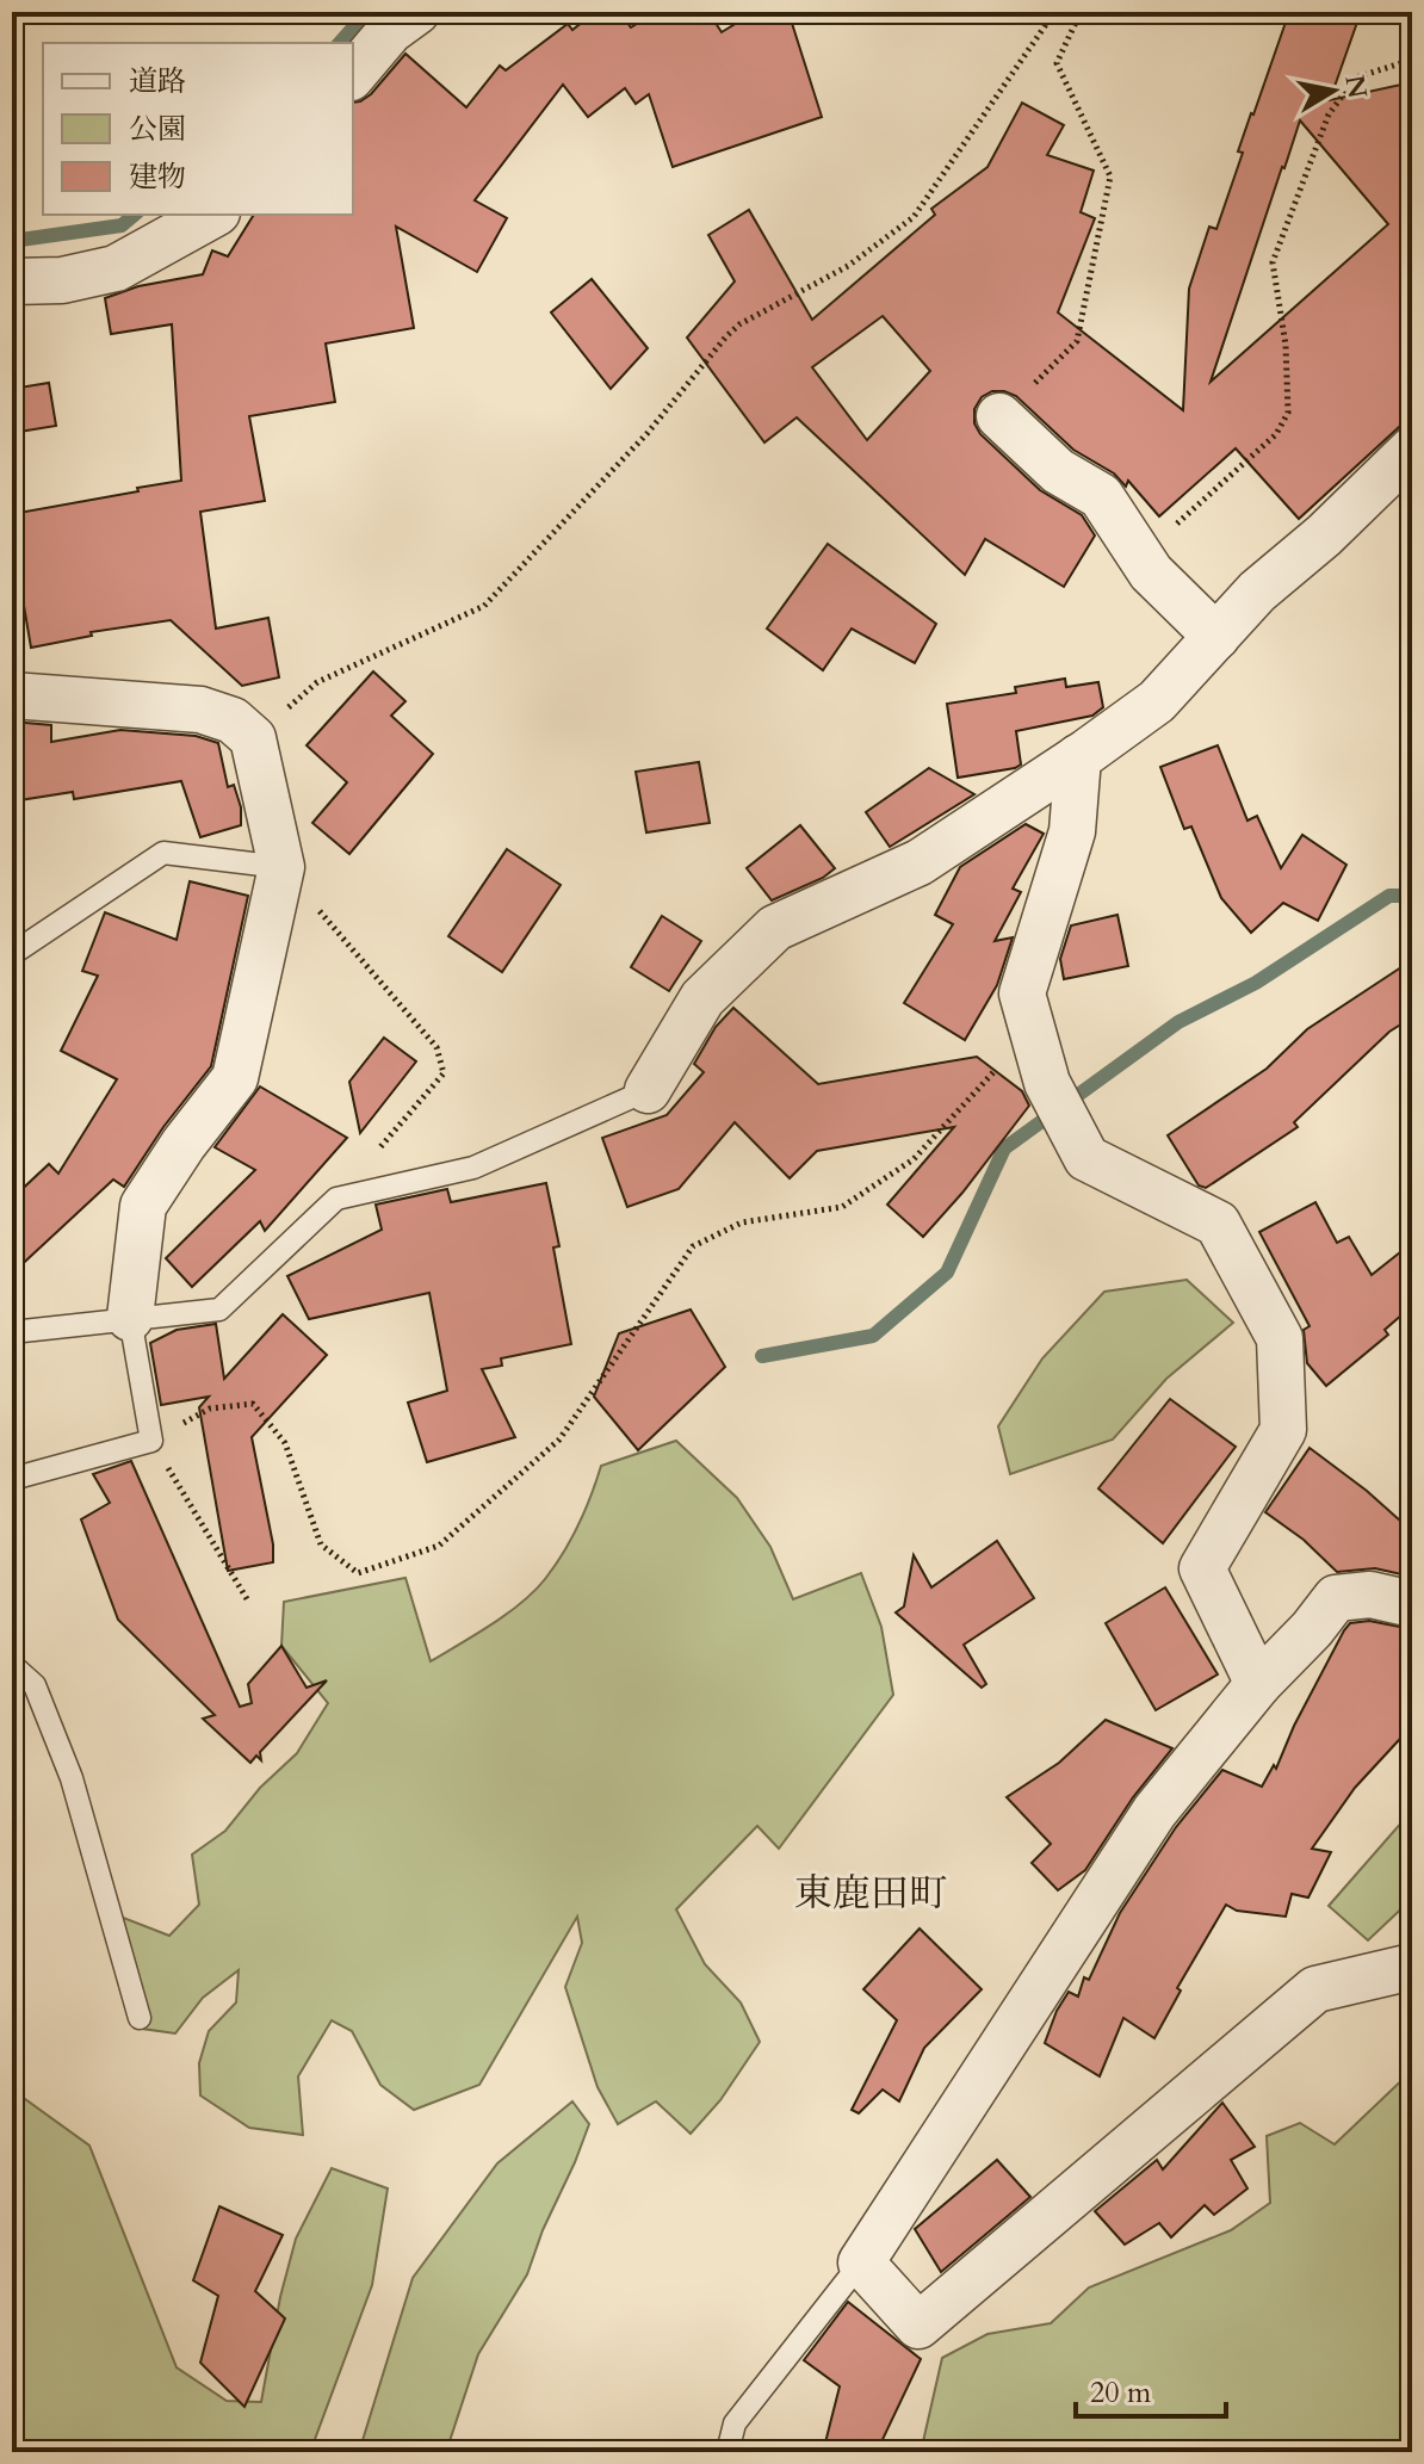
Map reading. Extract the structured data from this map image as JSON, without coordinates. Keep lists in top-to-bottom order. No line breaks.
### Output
{"districts":["東鹿田町"],"legend":["道路","公園","建物"],"scale_bar":"20 m","north":"right"}
